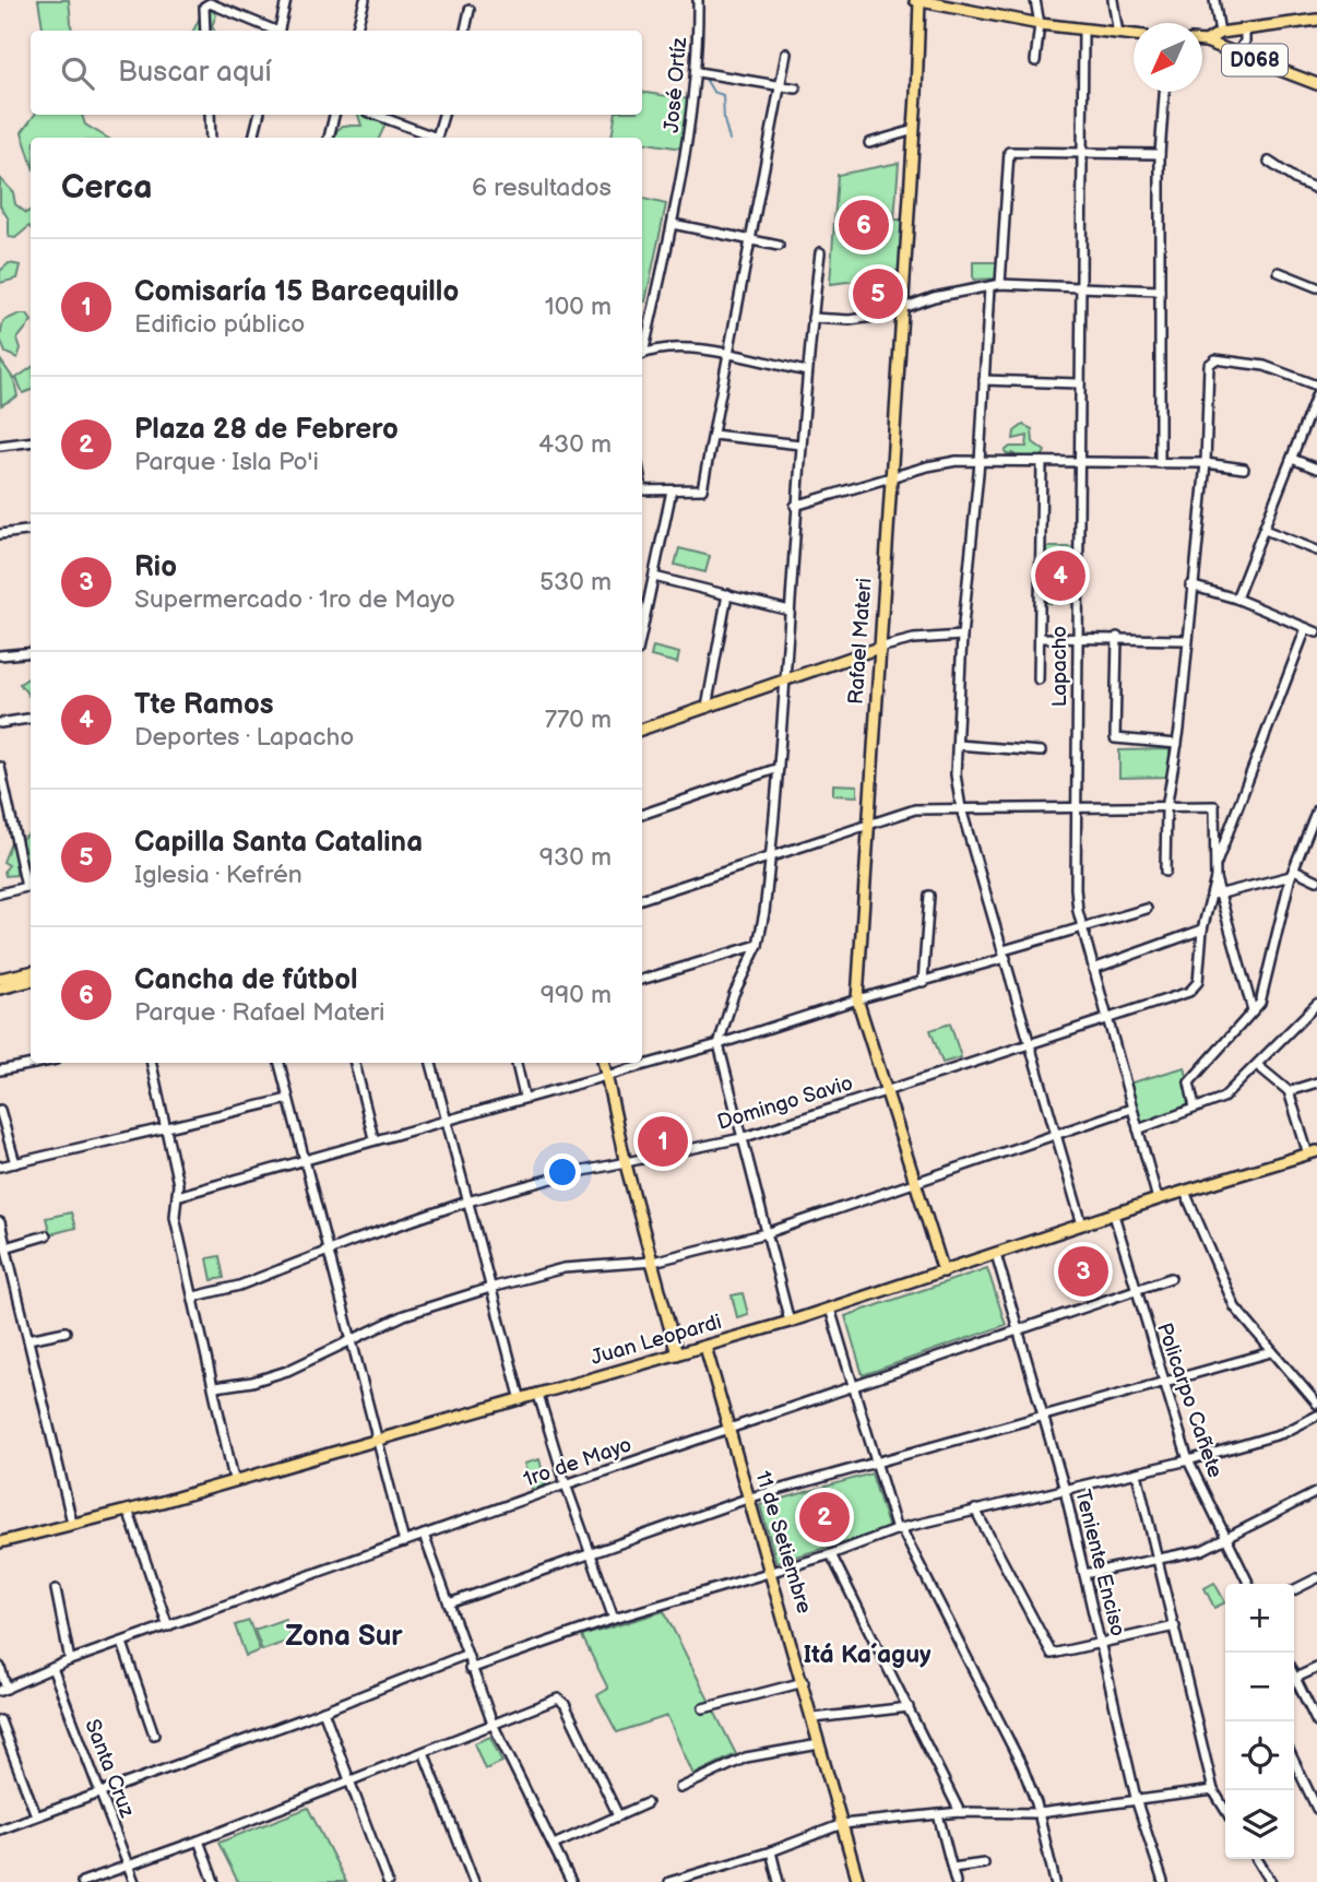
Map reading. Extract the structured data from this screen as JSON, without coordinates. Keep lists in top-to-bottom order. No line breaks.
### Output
{"streets":{"main road":["D068","Rafael Materi","Juan Leopardi","11 de Setiembre"],"street":["José Ortíz","Lapacho","Domingo Savio","Policarpo Cañete","1ro de Mayo","Teniente Enciso","Santa Cruz"]},"crossings":[["Rafael Materi","Domingo Savio"],["Rafael Materi","Juan Leopardi"],["Lapacho","Domingo Savio"],["Lapacho","Juan Leopardi"],["Juan Leopardi","Policarpo Cañete"],["Juan Leopardi","11 de Setiembre"],["Juan Leopardi","Teniente Enciso"],["Policarpo Cañete","1ro de Mayo"],["1ro de Mayo","11 de Setiembre"],["1ro de Mayo","Teniente Enciso"],["1ro de Mayo","Santa Cruz"]],"districts":["Zona Sur","Itá Ka´aguy"],"north":"bottom left","page":{"search":"Buscar aquí","heading":["Cerca","6 resultados"],"pins":["6","5","4","1","3","2"],"list":[{"mark":"1","name":"Comisaría 15 Barcequillo","note":"Edificio público","value":"100 m"},{"mark":"2","name":"Plaza 28 de Febrero","note":"Parque · Isla Po'i","value":"430 m"},{"mark":"3","name":"Rio","note":"Supermercado · 1ro de Mayo","value":"530 m"},{"mark":"4","name":"Tte Ramos","note":"Deportes · Lapacho","value":"770 m"},{"mark":"5","name":"Capilla Santa Catalina","note":"Iglesia · Kefrén","value":"930 m"},{"mark":"6","name":"Cancha de fútbol","note":"Parque · Rafael Materi","value":"990 m"}],"map_buttons":["+","−"]}}
